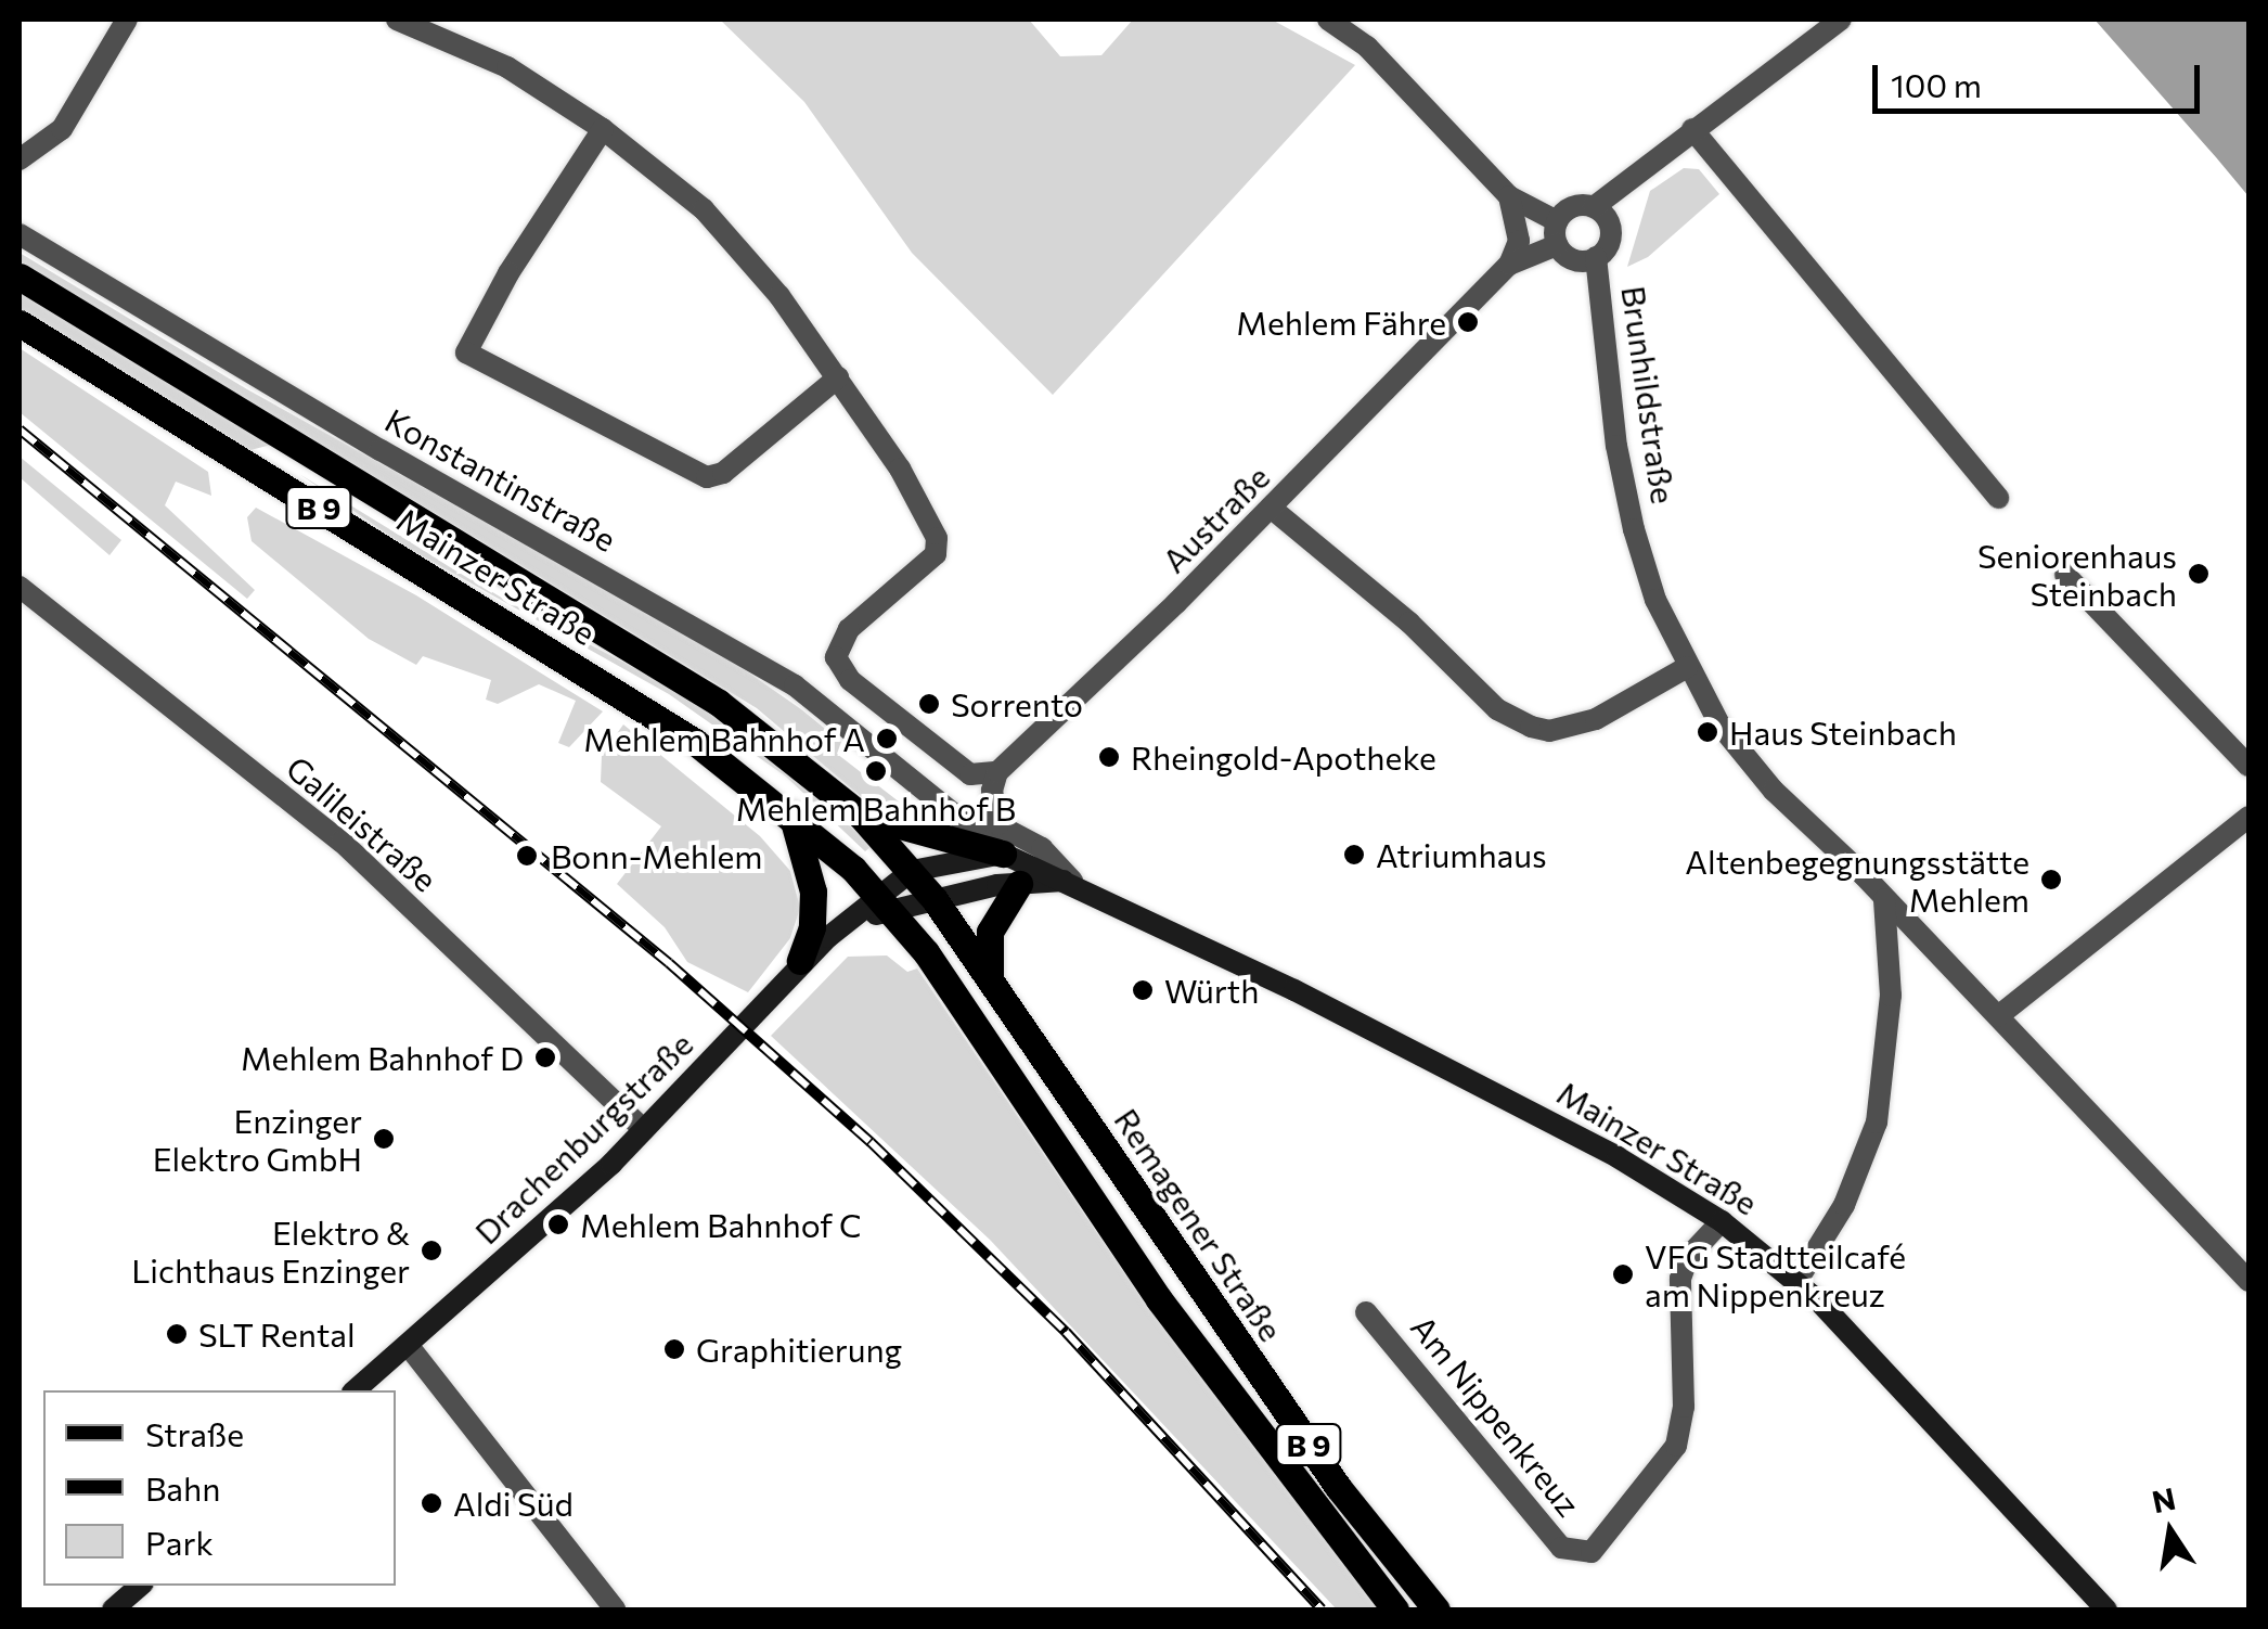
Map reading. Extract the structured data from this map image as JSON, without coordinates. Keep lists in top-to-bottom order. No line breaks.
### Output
{"streets":{"main road":["B 9","Mainzer Straße","Remagener Straße"],"street":["Brunhildstraße","Konstantinstraße","Austraße","Galileistraße","Drachenburgstraße","Am Nippenkreuz"]},"crossings":[["Brunhildstraße","Austraße"],["Konstantinstraße","Mainzer Straße"],["B 9","Mainzer Straße"],["B 9","Drachenburgstraße"],["Mainzer Straße","Drachenburgstraße"],["Mainzer Straße","Remagener Straße"],["Mainzer Straße","Am Nippenkreuz"],["Galileistraße","Drachenburgstraße"]],"places":["Mehlem Fähre","Seniorenhaus Steinbach","Sorrento","Haus Steinbach","Mehlem Bahnhof A","Rheingold-Apotheke","Mehlem Bahnhof B","Atriumhaus","Bonn-Mehlem","Altenbegegnungsstätte Mehlem","Würth","Mehlem Bahnhof D","Enzinger Elektro GmbH","Mehlem Bahnhof C","Elektro & Lichthaus Enzinger","VFG Stadtteilcafé am Nippenkreuz","SLT Rental","Graphitierung","Aldi Süd"],"legend":["Straße","Bahn","Park"],"scale_bar":"100 m","north":"top"}
